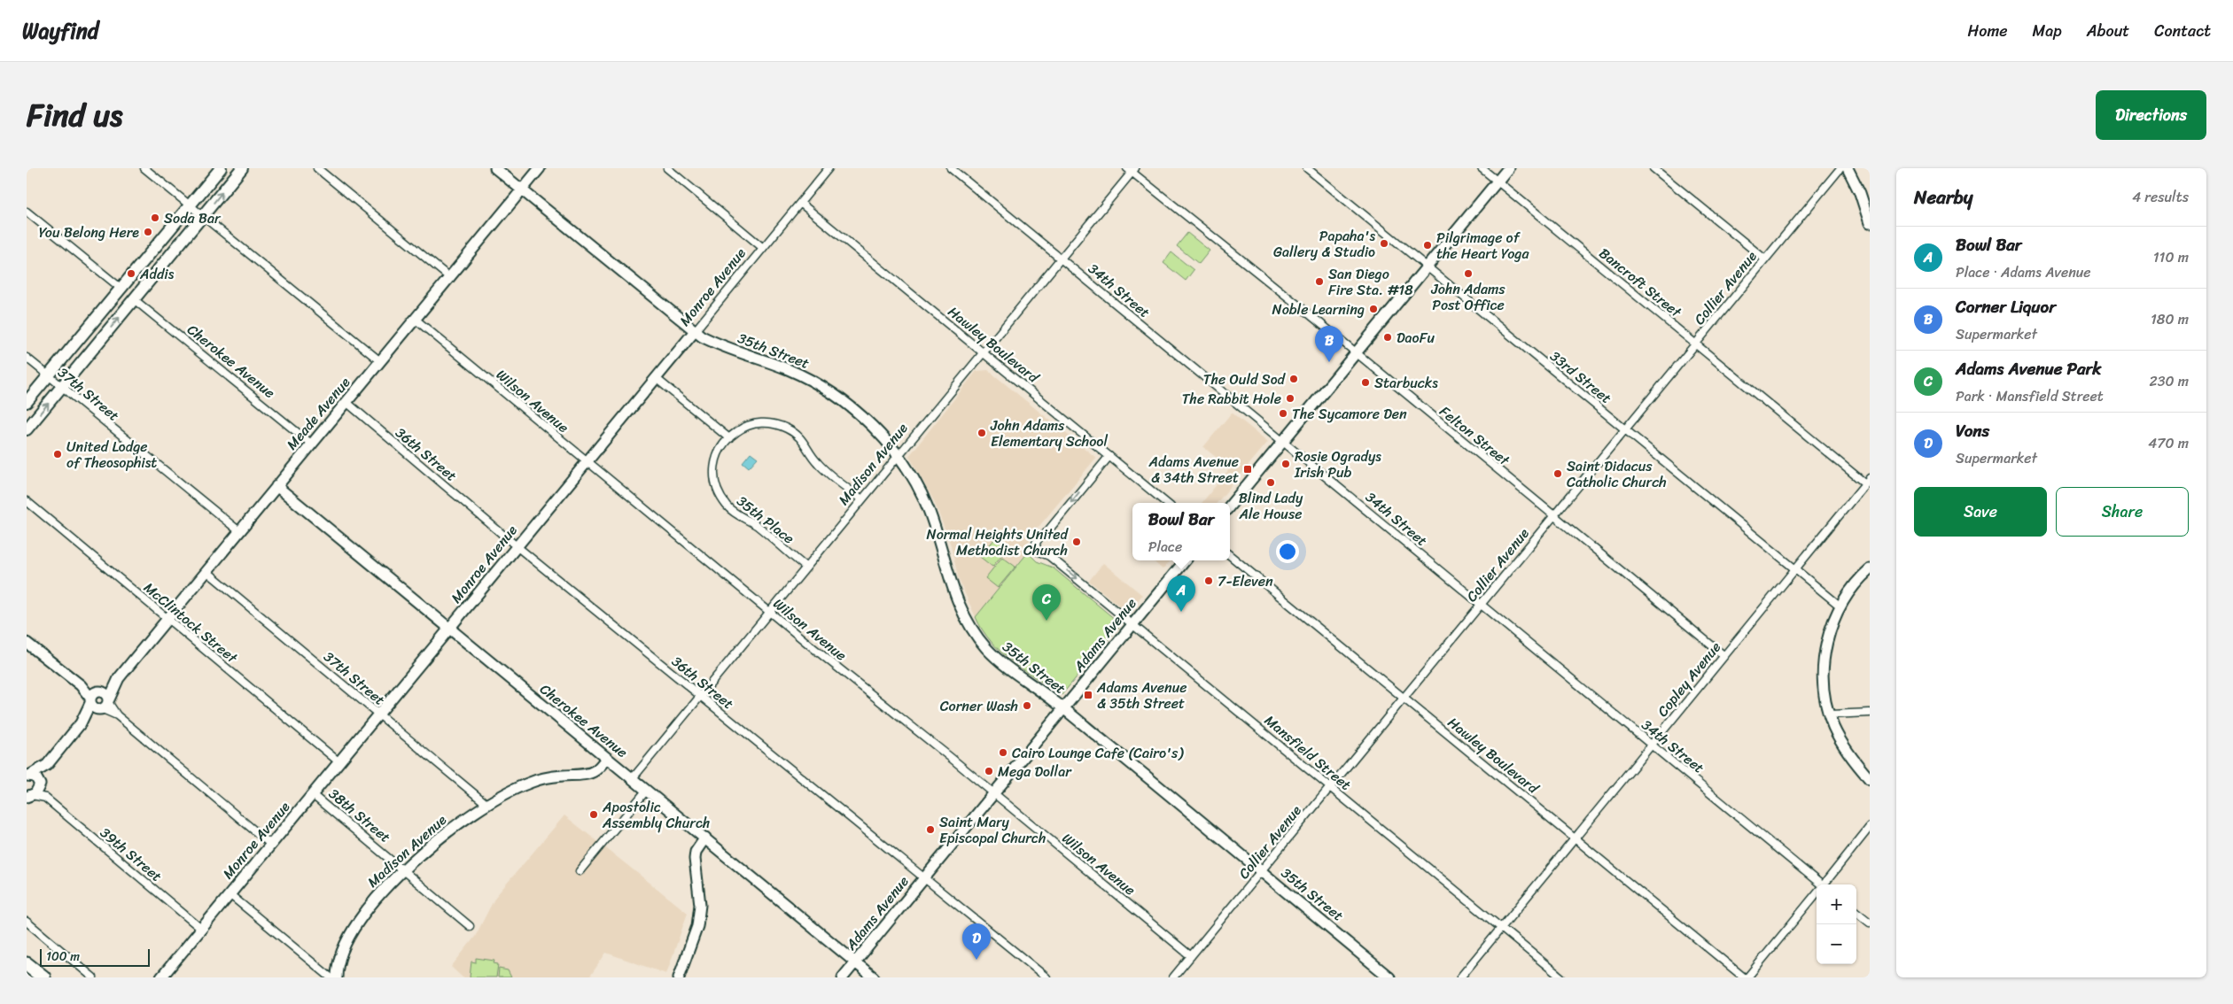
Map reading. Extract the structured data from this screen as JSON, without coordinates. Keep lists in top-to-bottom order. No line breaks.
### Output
{"streets":{"street":["Bancroft Street","Monroe Avenue","Collier Avenue","34th Street","Hawley Boulevard","35th Street","Cherokee Avenue","33rd Street","37th Street","Wilson Avenue","Meade Avenue","Felton Street","36th Street","Madison Avenue","35th Place","McClintock Street","Adams Avenue","Copley Avenue","Mansfield Street","38th Street","39th Street"]},"crossings":[["Bancroft Street","Collier Avenue"],["Bancroft Street","Copley Avenue"],["Monroe Avenue","Hawley Boulevard"],["Monroe Avenue","35th Street"],["Monroe Avenue","Cherokee Avenue"],["Monroe Avenue","37th Street"],["Monroe Avenue","Wilson Avenue"],["Monroe Avenue","36th Street"],["Monroe Avenue","McClintock Street"],["Monroe Avenue","38th Street"],["Monroe Avenue","39th Street"],["Collier Avenue","34th Street"],["Collier Avenue","Hawley Boulevard"],["Collier Avenue","35th Street"],["Collier Avenue","33rd Street"],["Collier Avenue","Wilson Avenue"],["Collier Avenue","Felton Street"],["Collier Avenue","Mansfield Street"],["34th Street","Madison Avenue"],["34th Street","Copley Avenue"],["Hawley Boulevard","Madison Avenue"],["Hawley Boulevard","Copley Avenue"],["Hawley Boulevard","Mansfield Street"],["35th Street","Meade Avenue"],["35th Street","Madison Avenue"],["35th Street","Adams Avenue"],["Cherokee Avenue","Meade Avenue"],["Cherokee Avenue","Madison Avenue"],["Cherokee Avenue","Adams Avenue"],["33rd Street","Copley Avenue"],["37th Street","Meade Avenue"],["37th Street","Madison Avenue"],["Wilson Avenue","Meade Avenue"],["Wilson Avenue","Madison Avenue"],["Wilson Avenue","Adams Avenue"],["Meade Avenue","36th Street"],["Meade Avenue","McClintock Street"],["Meade Avenue","39th Street"],["Felton Street","Madison Avenue"],["Felton Street","Copley Avenue"],["36th Street","Madison Avenue"],["36th Street","Adams Avenue"],["Madison Avenue","35th Place"],["Madison Avenue","38th Street"],["Adams Avenue","Mansfield Street"],["Copley Avenue","Mansfield Street"]],"places":{"other":["Soda Bar","You Belong Here","Papaha's Gallery & Studio","Pilgrimage of the Heart Yoga","Addis","John Adams Post Office","San Diego Fire Sta. #18","Noble Learning","DaoFu","The Ould Sod","Starbucks","The Rabbit Hole","The Sycamore Den","John Adams Elementary School","United Lodge of Theosophist","Rosie Ogradys Irish Pub","Saint Didacus Catholic Church","Blind Lady Ale House","Normal Heights United Methodist Church","7-Eleven","Corner Wash","Cairo Lounge Cafe (Cairo's)","Mega Dollar","Apostolic Assembly Church","Saint Mary Episcopal Church"],"transit":["Adams Avenue & 34th Street","Adams Avenue & 35th Street"]},"scale_bar":"100 m","page":{"header":"Wayfind","nav":["Home","Map","About","Contact"],"title":"Find us","buttons":["Directions",["Save","Share"]],"heading":["Nearby","4 results"],"list":[{"mark":"A","name":"Bowl Bar","note":"Place · Adams Avenue","value":"110 m"},{"mark":"B","name":"Corner Liquor","note":"Supermarket","value":"180 m"},{"mark":"C","name":"Adams Avenue Park","note":"Park · Mansfield Street","value":"230 m"},{"mark":"D","name":"Vons","note":"Supermarket","value":"470 m"}],"pins":["B","A","C","D"],"popup":["Bowl Bar","Place"],"map_buttons":["+","−"],"scale":"100 m"}}
